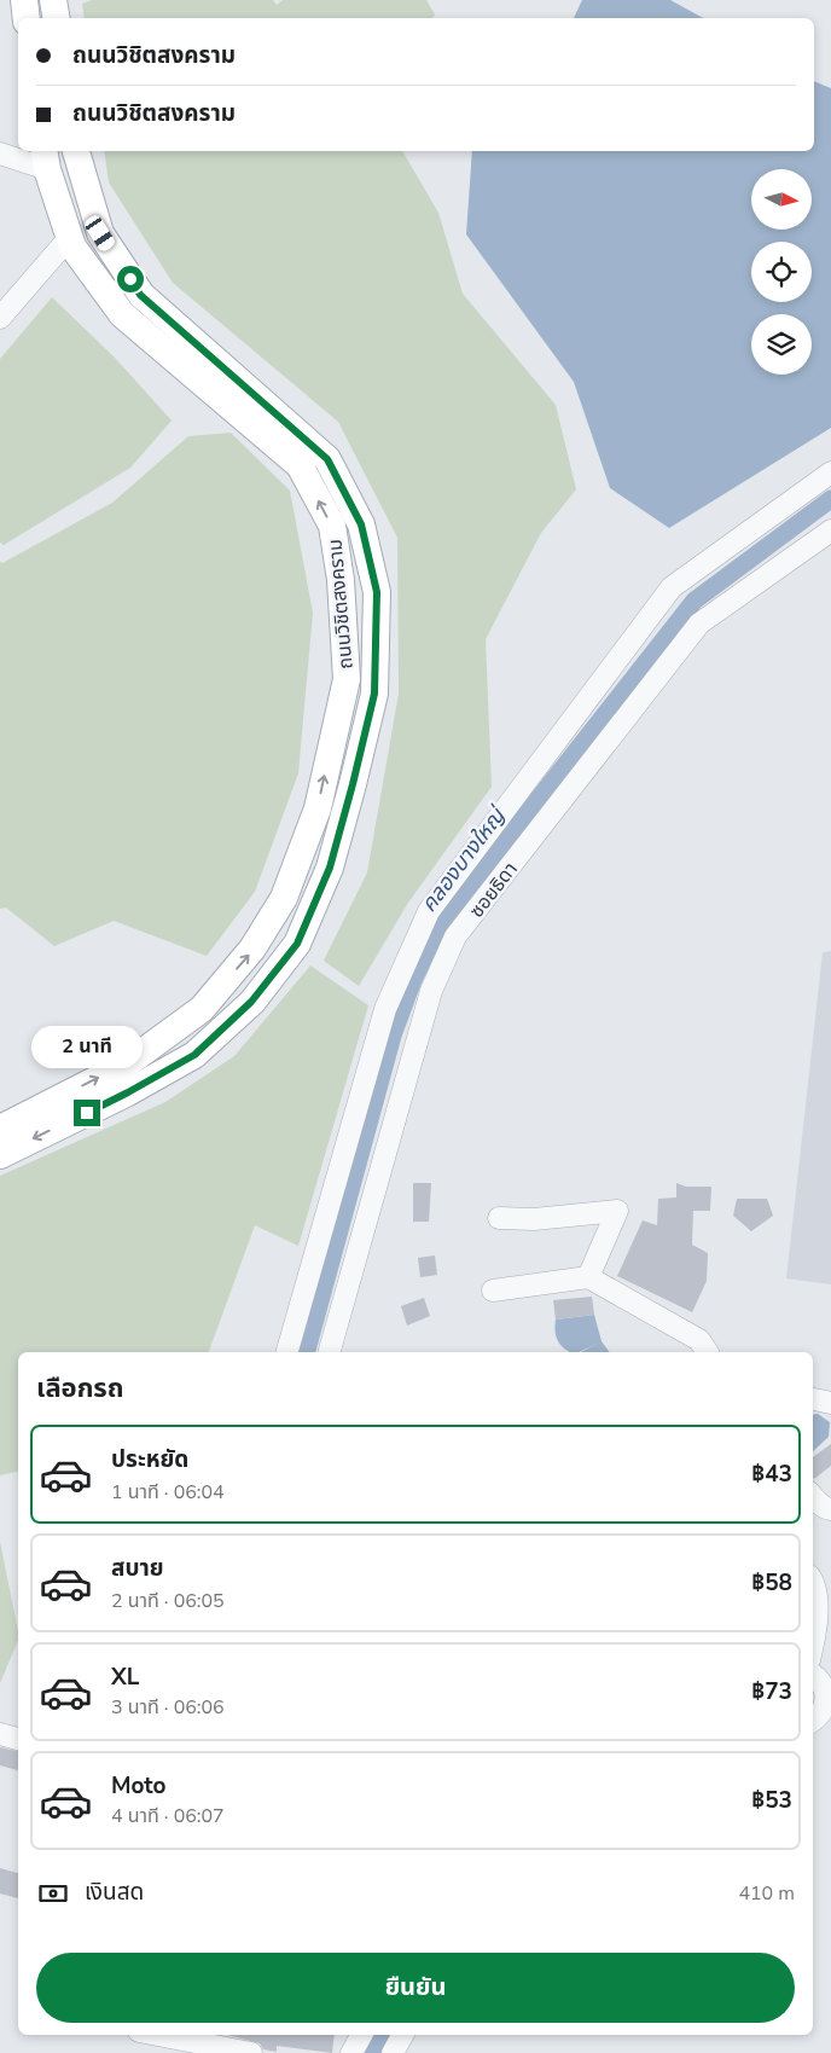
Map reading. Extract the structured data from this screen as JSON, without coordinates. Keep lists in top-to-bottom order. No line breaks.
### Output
{"streets":{"main road":["ถนนวิชิตสงคราม"],"street":["ซอยธิดา"]},"water":["คลองบางใหญ่"],"north":"right","page":{"banner":["ถนนวิชิตสงคราม","ถนนวิชิตสงคราม"],"bubble":"2 นาที","heading":"เลือกรถ","list":[{"name":"ประหยัด","note":"1 นาที · 06:04","value":"฿43"},{"name":"สบาย","note":"2 นาที · 06:05","value":"฿58"},{"name":"XL","note":"3 นาที · 06:06","value":"฿73"},{"name":"Moto","note":"4 นาที · 06:07","value":"฿53"}],"pay":["เงินสด","410 m"],"buttons":"ยืนยัน"}}
